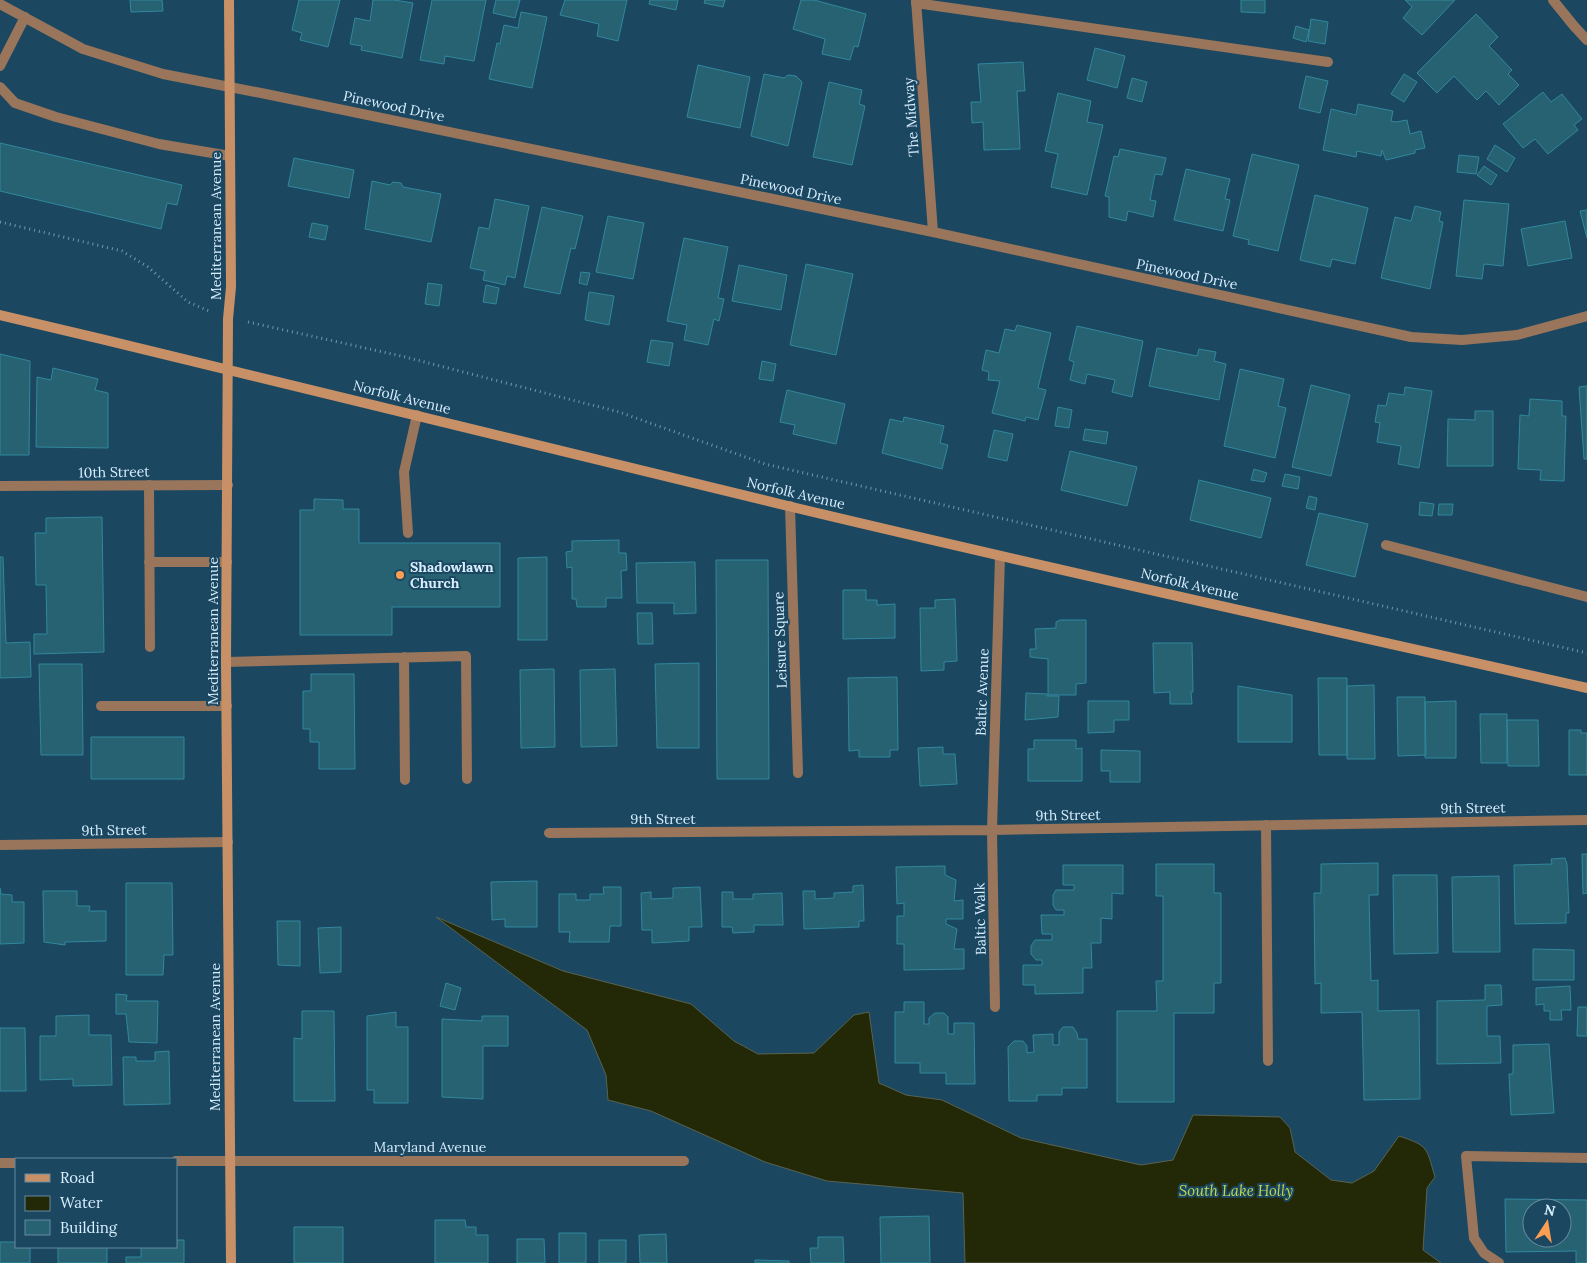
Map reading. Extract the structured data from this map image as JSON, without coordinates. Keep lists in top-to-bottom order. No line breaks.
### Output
{"streets":{"main road":["Mediterranean Avenue","Norfolk Avenue"],"street":["Pinewood Drive","The Midway","10th Street","Leisure Square","Baltic Avenue","9th Street","Baltic Walk","Maryland Avenue"]},"crossings":[["Pinewood Drive","The Midway"],["Pinewood Drive","Mediterranean Avenue"],["Mediterranean Avenue","Norfolk Avenue"],["Mediterranean Avenue","10th Street"],["Mediterranean Avenue","9th Street"],["Mediterranean Avenue","Maryland Avenue"],["Norfolk Avenue","Leisure Square"],["Norfolk Avenue","Baltic Avenue"],["Baltic Avenue","9th Street"],["Baltic Avenue","Baltic Walk"],["9th Street","Baltic Walk"]],"water":["South Lake Holly"],"places":["Shadowlawn Church"],"legend":["Road","Water","Building"],"north":"top"}
